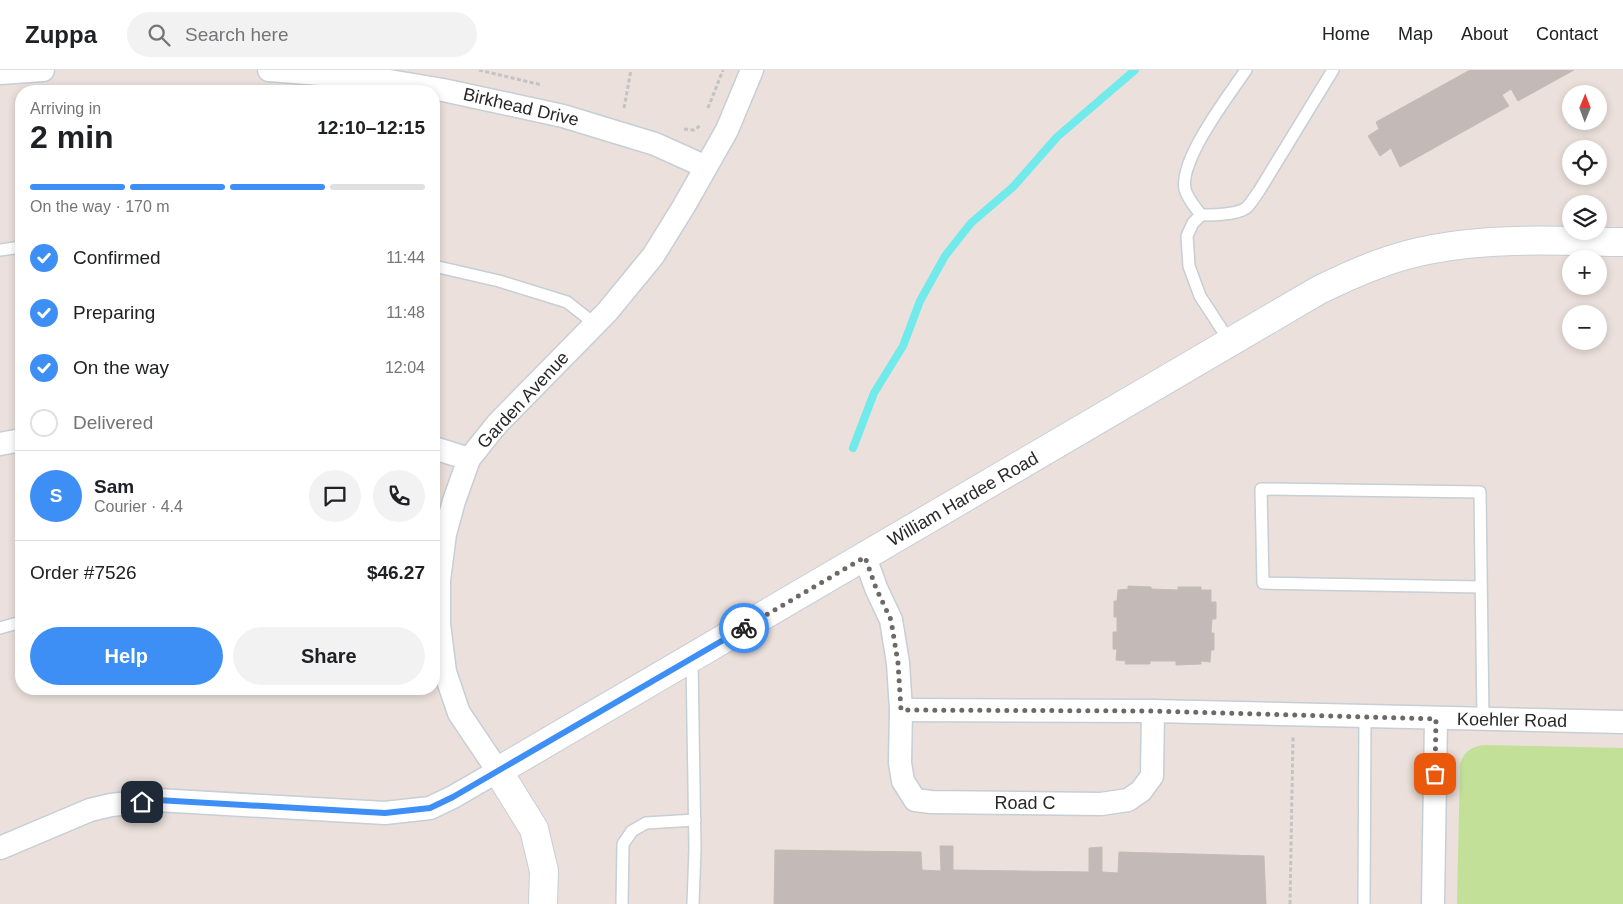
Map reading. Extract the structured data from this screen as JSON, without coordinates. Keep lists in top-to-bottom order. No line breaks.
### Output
{"streets":{"street":["Birkhead Drive","Garden Avenue","William Hardee Road","Koehler Road","Road C"]},"crossings":[["Birkhead Drive","Garden Avenue"],["Garden Avenue","William Hardee Road"],["Koehler Road","Road C"]],"north":"top","page":{"header":"Zuppa","search":"Search here","nav":["Home","Map","About","Contact"],"map_buttons":["+","−"],"heading":["2 min","Arriving in","12:10–12:15"],"panel":["Sam","Courier · 4.4","Order #7526","$46.27"],"bar":"On the way · 170 m","list":[["Confirmed","11:44"],["Preparing","11:48"],["On the way","12:04"],"Delivered"],"round":"S","buttons":["Help","Share"]}}
